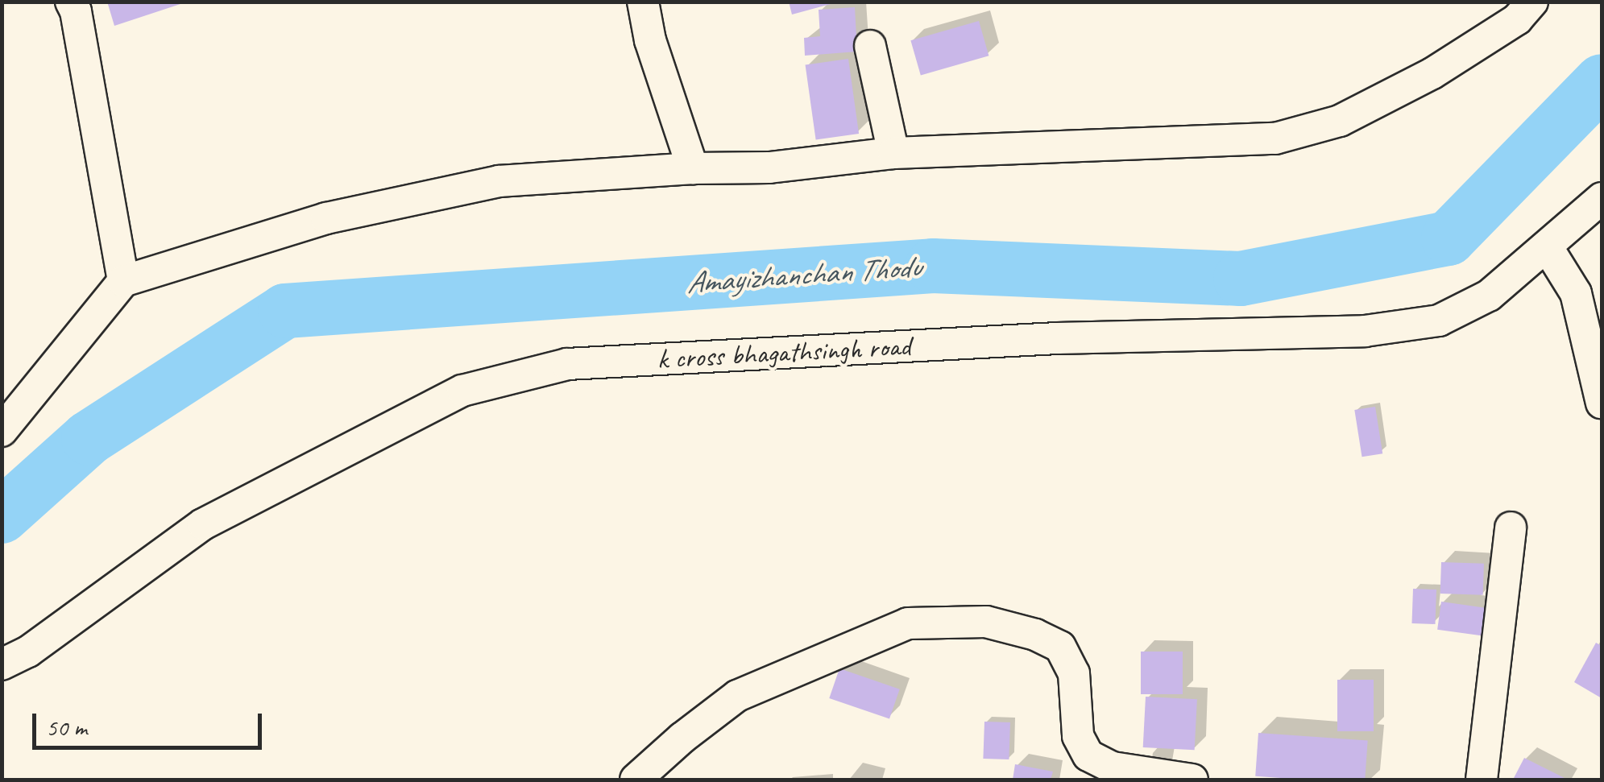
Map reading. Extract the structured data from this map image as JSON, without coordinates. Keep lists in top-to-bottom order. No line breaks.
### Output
{"streets":{"street":["k cross bhagathsingh road"]},"water":["Amayizhanchan Thodu"],"scale_bar":"50 m"}
